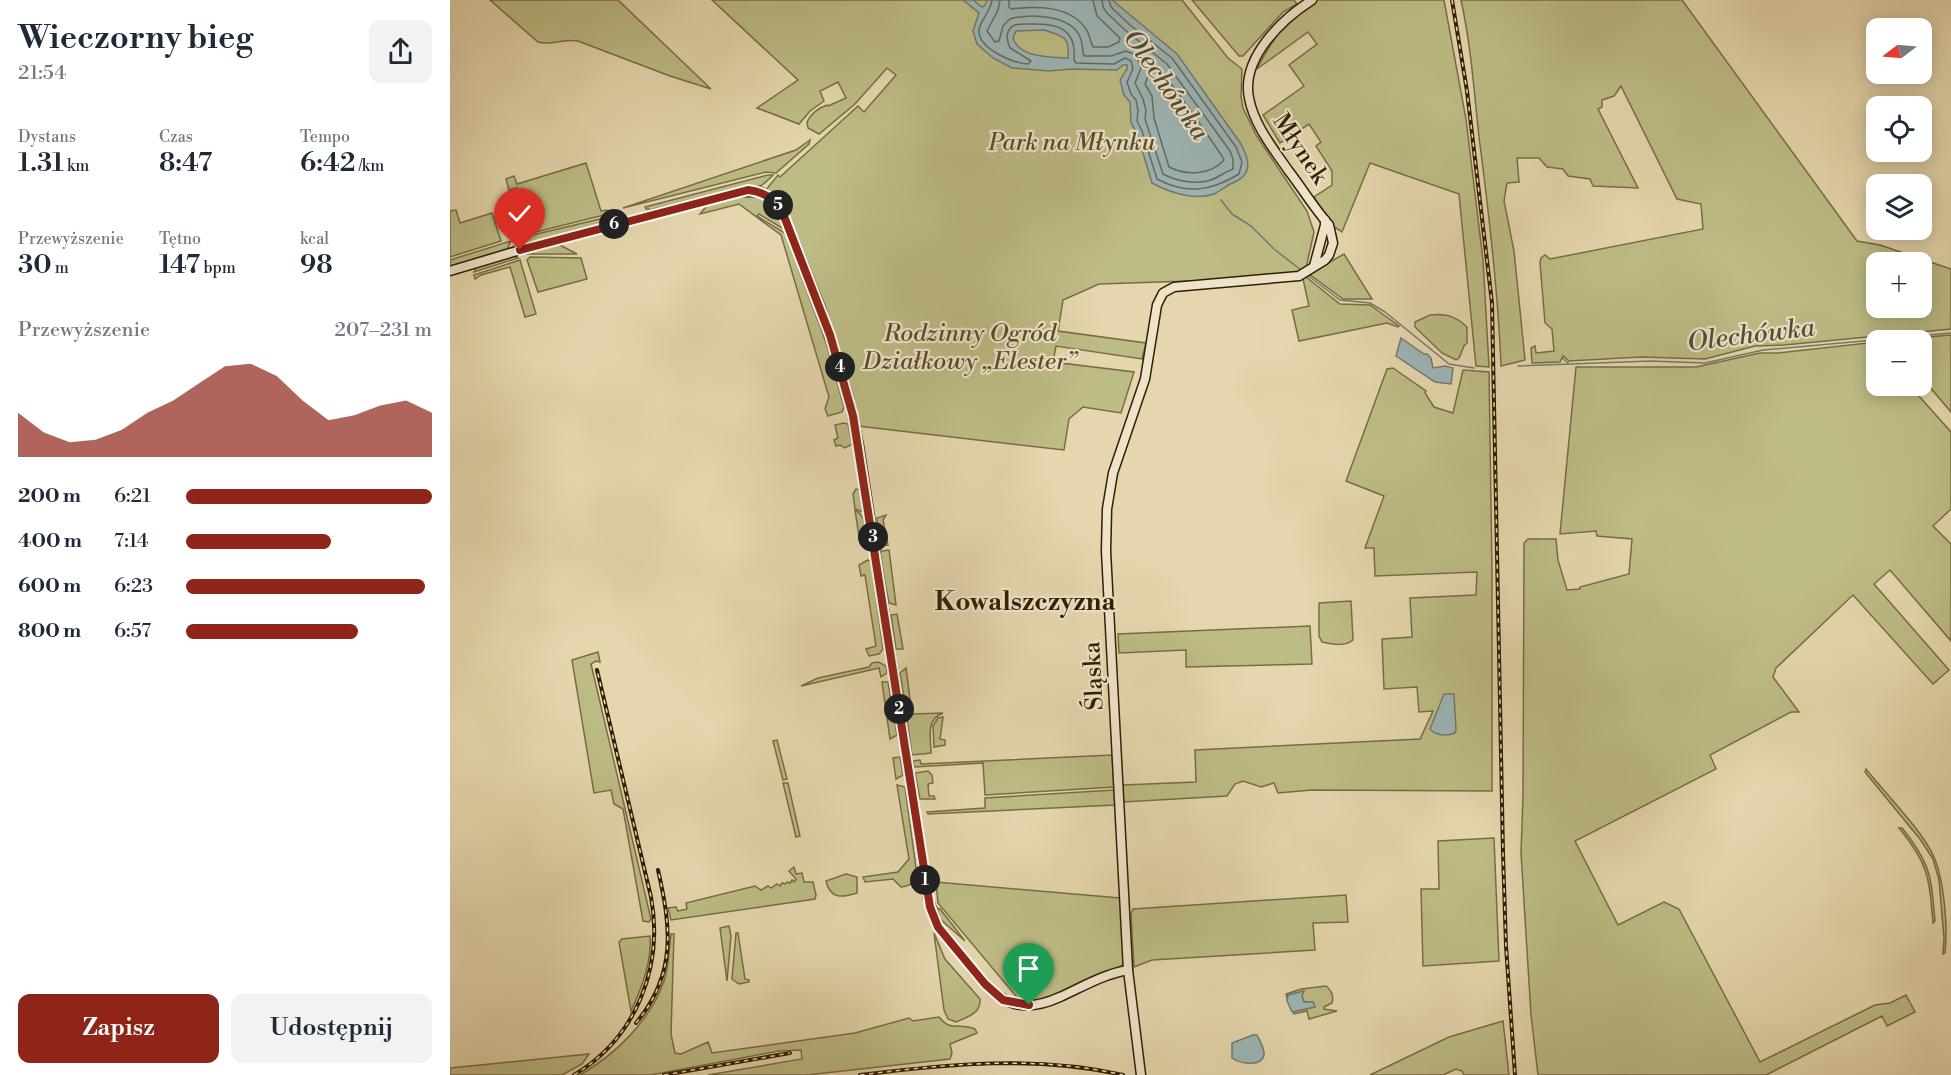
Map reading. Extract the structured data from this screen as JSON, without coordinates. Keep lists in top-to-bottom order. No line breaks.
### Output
{"streets":{"street":["Młynek","Śląska"]},"crossings":[["Młynek","Śląska"]],"districts":["Kowalszczyzna"],"water":["Olechówka"],"parks":["Park na Młynku","Rodzinny Ogród Działkowy „Elester”"],"north":"left","page":{"heading":["Wieczorny bieg","21:54"],"map_buttons":["+","−"],"stats":[["Dystans","1.31 km"],["Czas","8:47"],["Tempo","6:42 /km"],["Przewyższenie","30 m"],["Tętno","147 bpm"],["kcal","98"]],"pins":["5","6","4","3","2","1"],"chart":["Przewyższenie","207–231 m"],"list":[{"name":"200 m","note":"6:21"},{"name":"400 m","note":"7:14"},{"name":"600 m","note":"6:23"},{"name":"800 m","note":"6:57"}],"buttons":["Zapisz","Udostępnij"]}}
